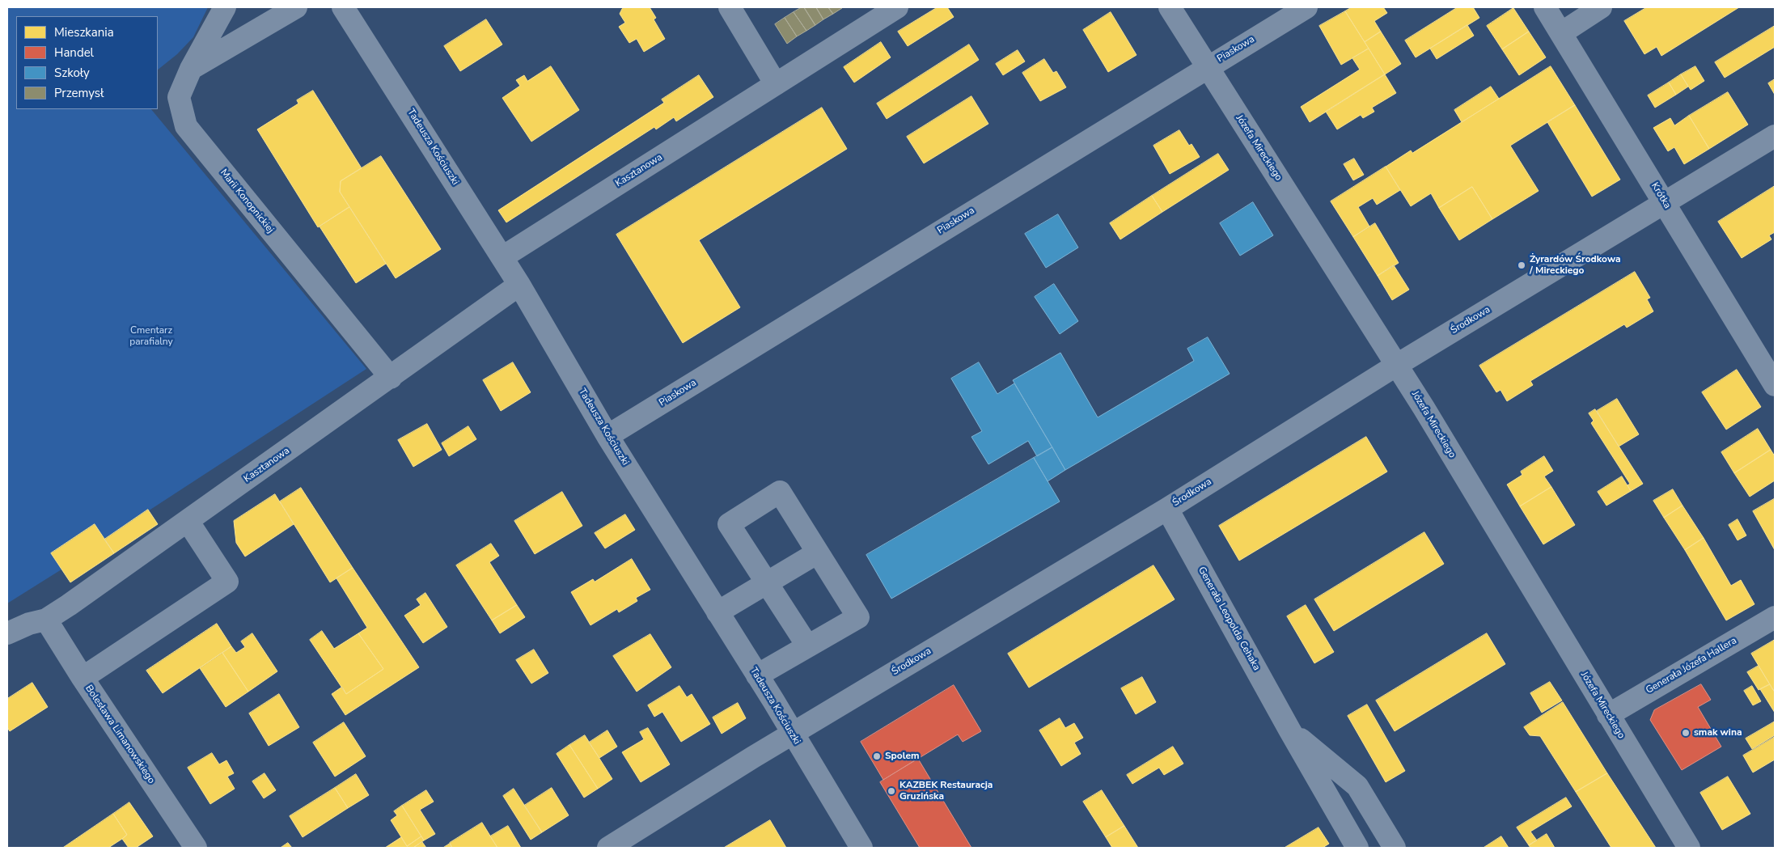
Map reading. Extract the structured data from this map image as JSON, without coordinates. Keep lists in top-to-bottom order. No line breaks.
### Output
{"streets":{"street":["Piaskowa","Tadeusza Kościuszki","Józefa Mireckiego","Kasztanowa","Krótka","Marii Konopnickiej","Środkowa","Generała Leopolda Cehaka","Generała Józefa Hallera","Bolesława Limanowskiego"]},"crossings":[["Piaskowa","Tadeusza Kościuszki"],["Piaskowa","Józefa Mireckiego"],["Tadeusza Kościuszki","Kasztanowa"],["Tadeusza Kościuszki","Środkowa"],["Józefa Mireckiego","Środkowa"],["Józefa Mireckiego","Generała Józefa Hallera"],["Kasztanowa","Marii Konopnickiej"],["Kasztanowa","Bolesława Limanowskiego"],["Krótka","Środkowa"],["Środkowa","Generała Leopolda Cehaka"]],"parks":["Cmentarz parafialny"],"places":["Żyrardów Środkowa / Mireckiego","smak wina","Spolem","KAZBEK Restauracja Gruzińska"],"legend":["Mieszkania","Handel","Szkoły","Przemysł"]}
